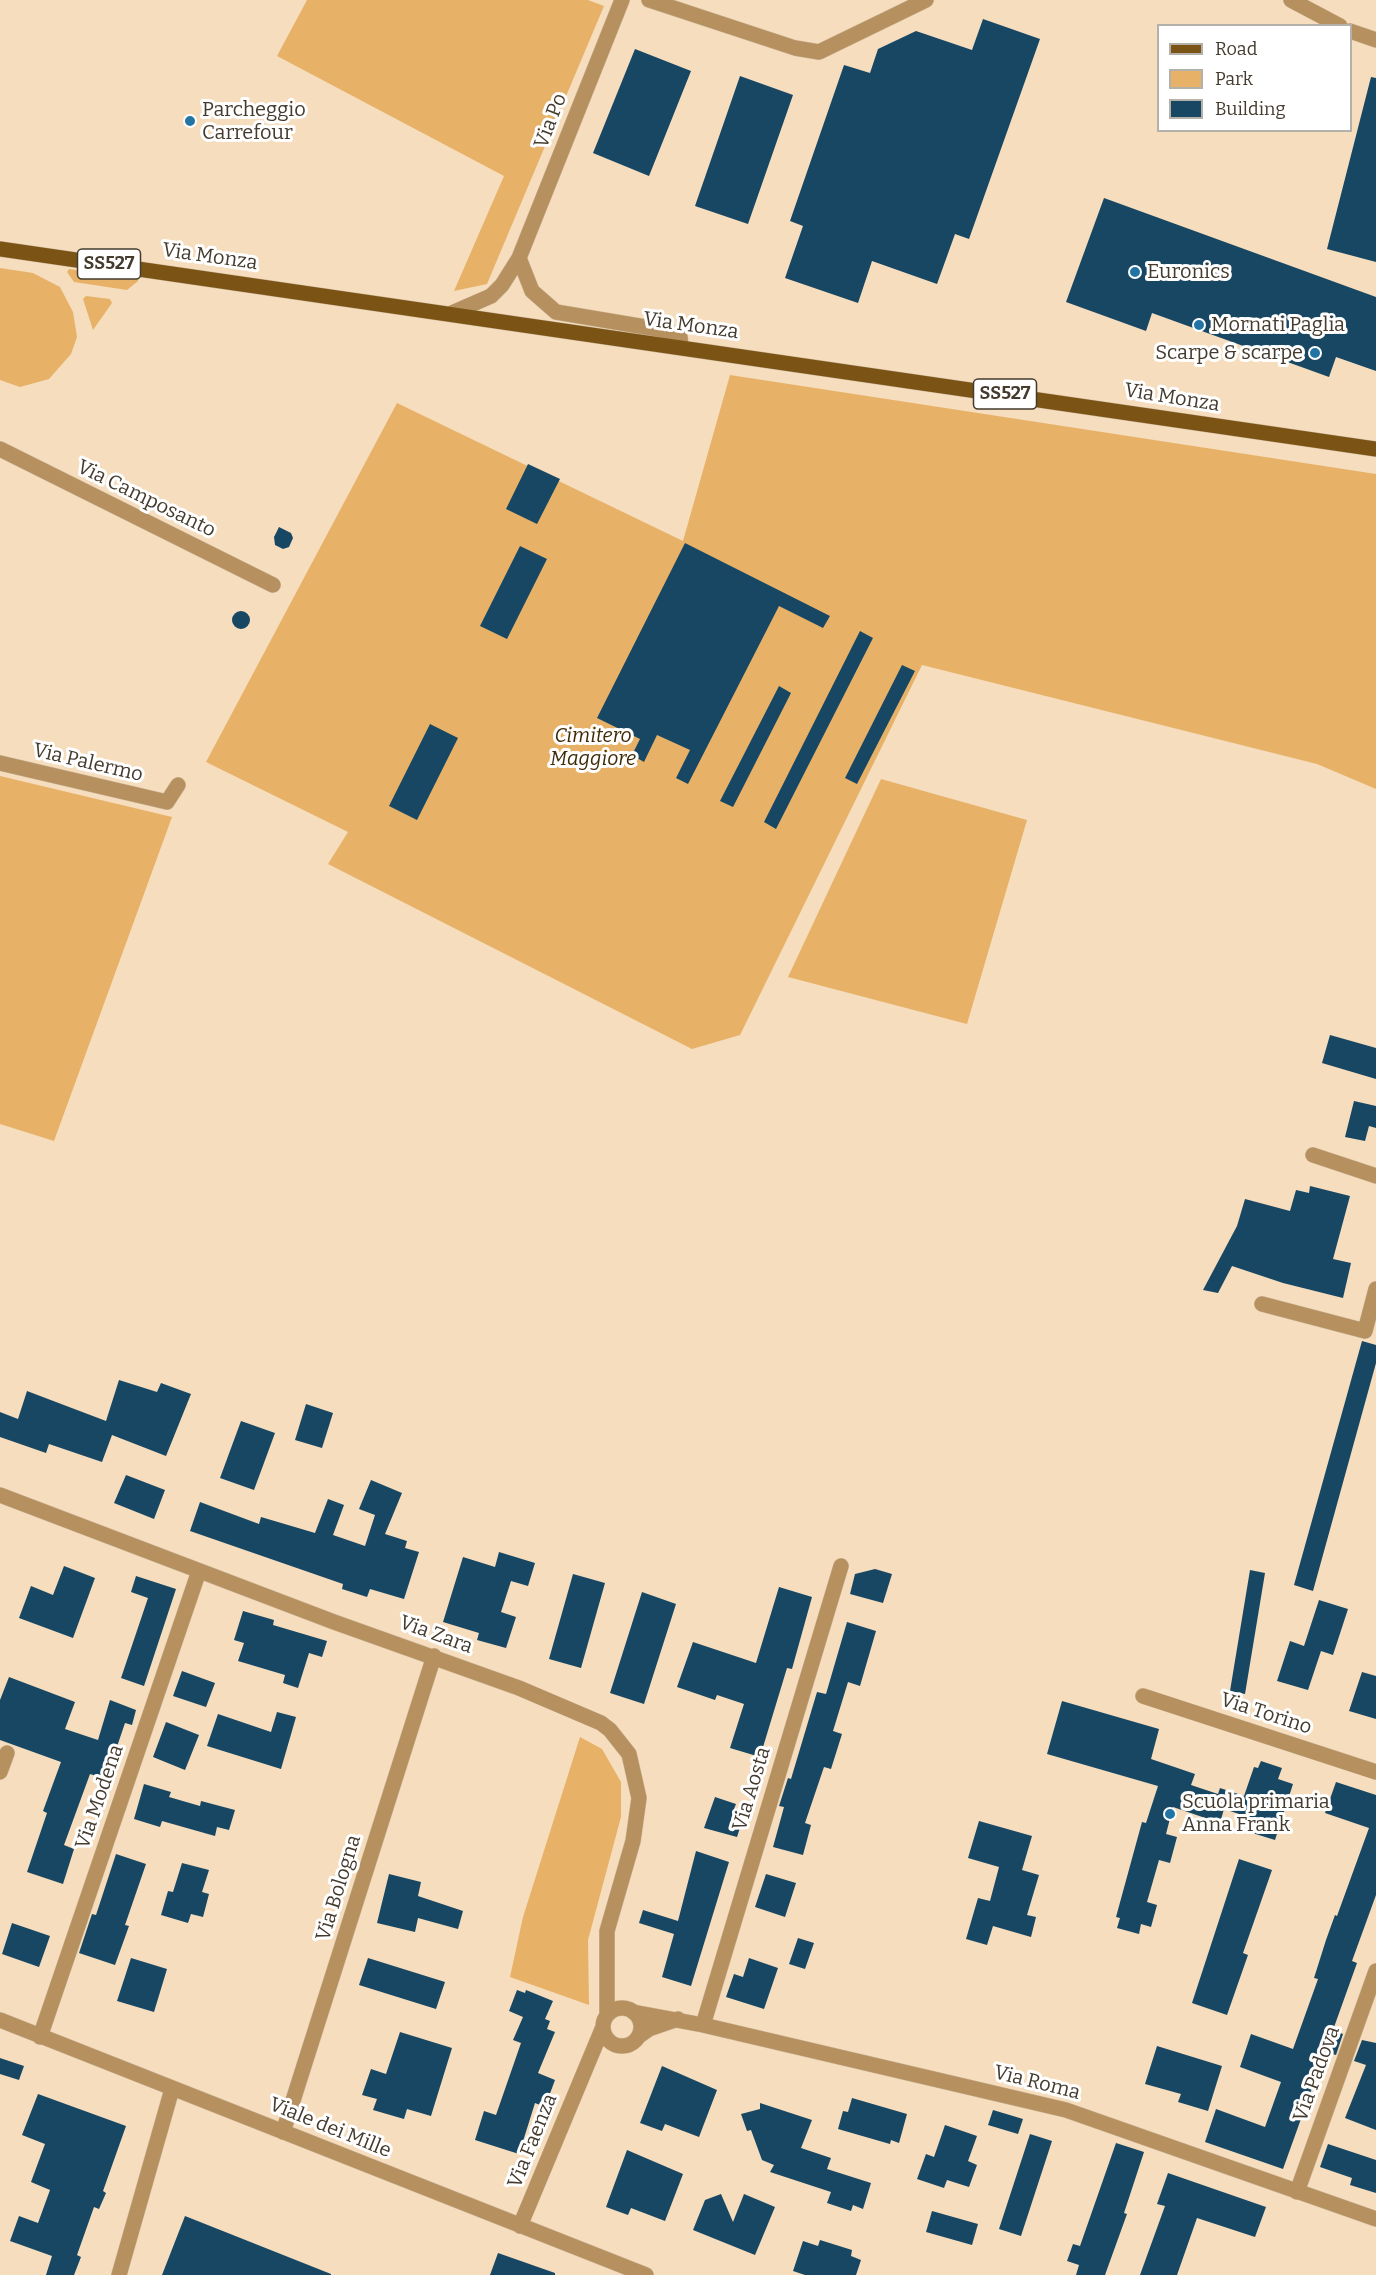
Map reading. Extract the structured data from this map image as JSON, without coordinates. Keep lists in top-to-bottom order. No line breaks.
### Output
{"streets":{"main road":["Via Monza","SS527"],"street":["Via Po","Via Camposanto","Via Palermo","Via Zara","Via Torino","Via Aosta","Via Modena","Via Bologna","Via Padova","Via Roma","Viale dei Mille","Via Faenza"]},"crossings":[["Via Po","Via Monza"],["Via Zara","Via Modena"],["Via Zara","Via Bologna"],["Via Zara","Via Roma"],["Via Zara","Via Faenza"],["Via Aosta","Via Roma"],["Via Modena","Viale dei Mille"],["Via Bologna","Viale dei Mille"],["Via Padova","Via Roma"],["Via Roma","Via Faenza"],["Viale dei Mille","Via Faenza"]],"parks":["Cimitero Maggiore"],"places":["Parcheggio Carrefour","Euronics","Mornati Paglia","Scarpe & scarpe","Scuola primaria Anna Frank"],"legend":["Road","Park","Building"]}
